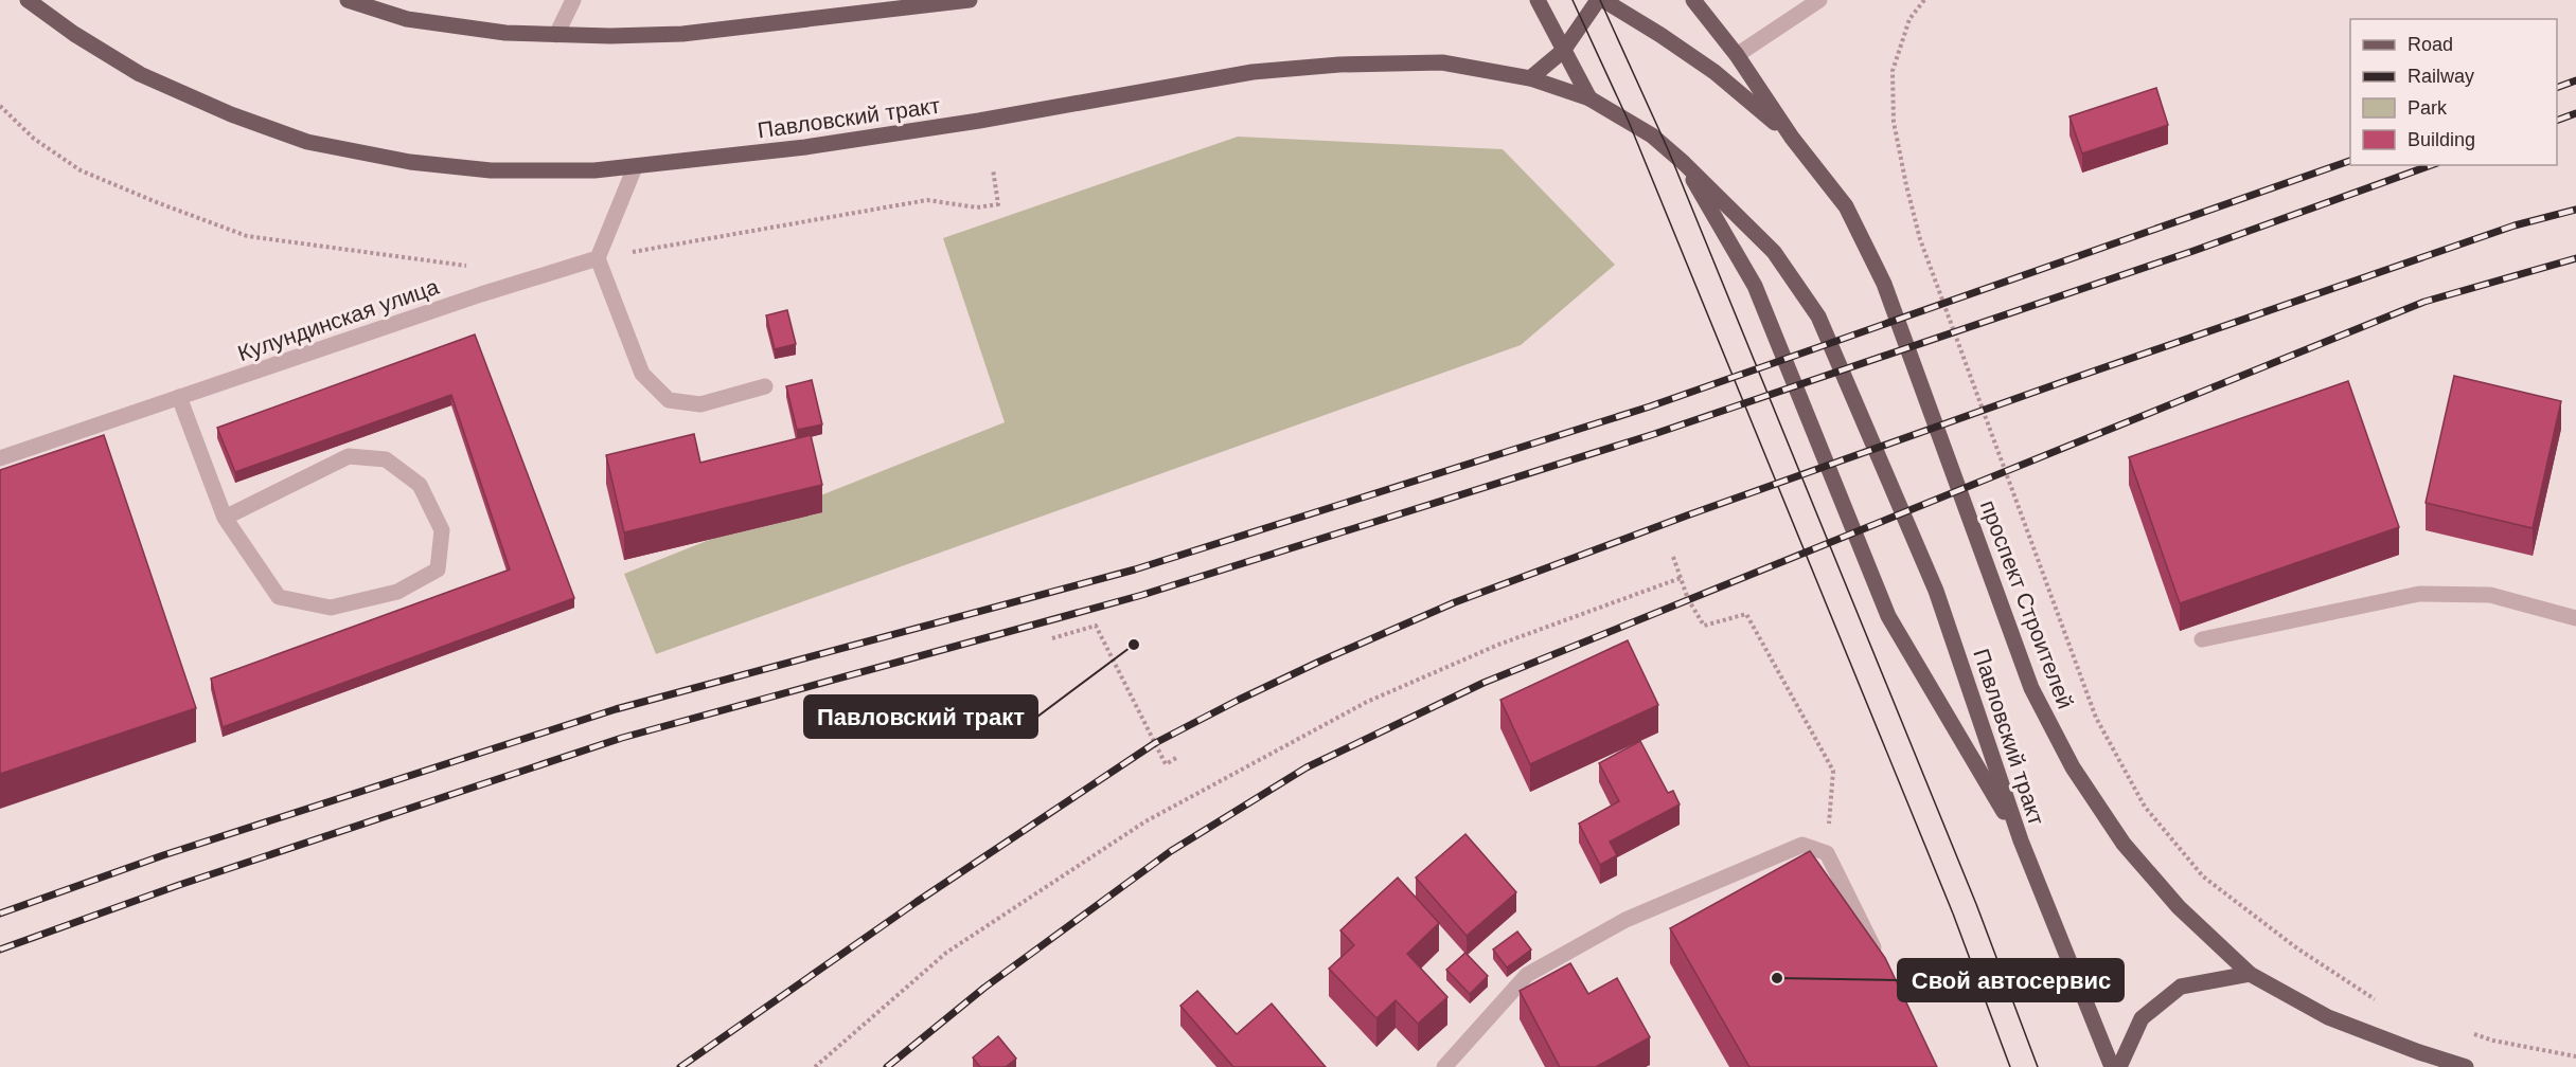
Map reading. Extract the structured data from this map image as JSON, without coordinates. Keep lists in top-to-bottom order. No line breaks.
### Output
{"streets":{"main road":["Павловский тракт","проспект Строителей"],"street":["Кулундинская улица"]},"places":["Павловский тракт","Свой автосервис"],"legend":["Road","Railway","Park","Building"]}
